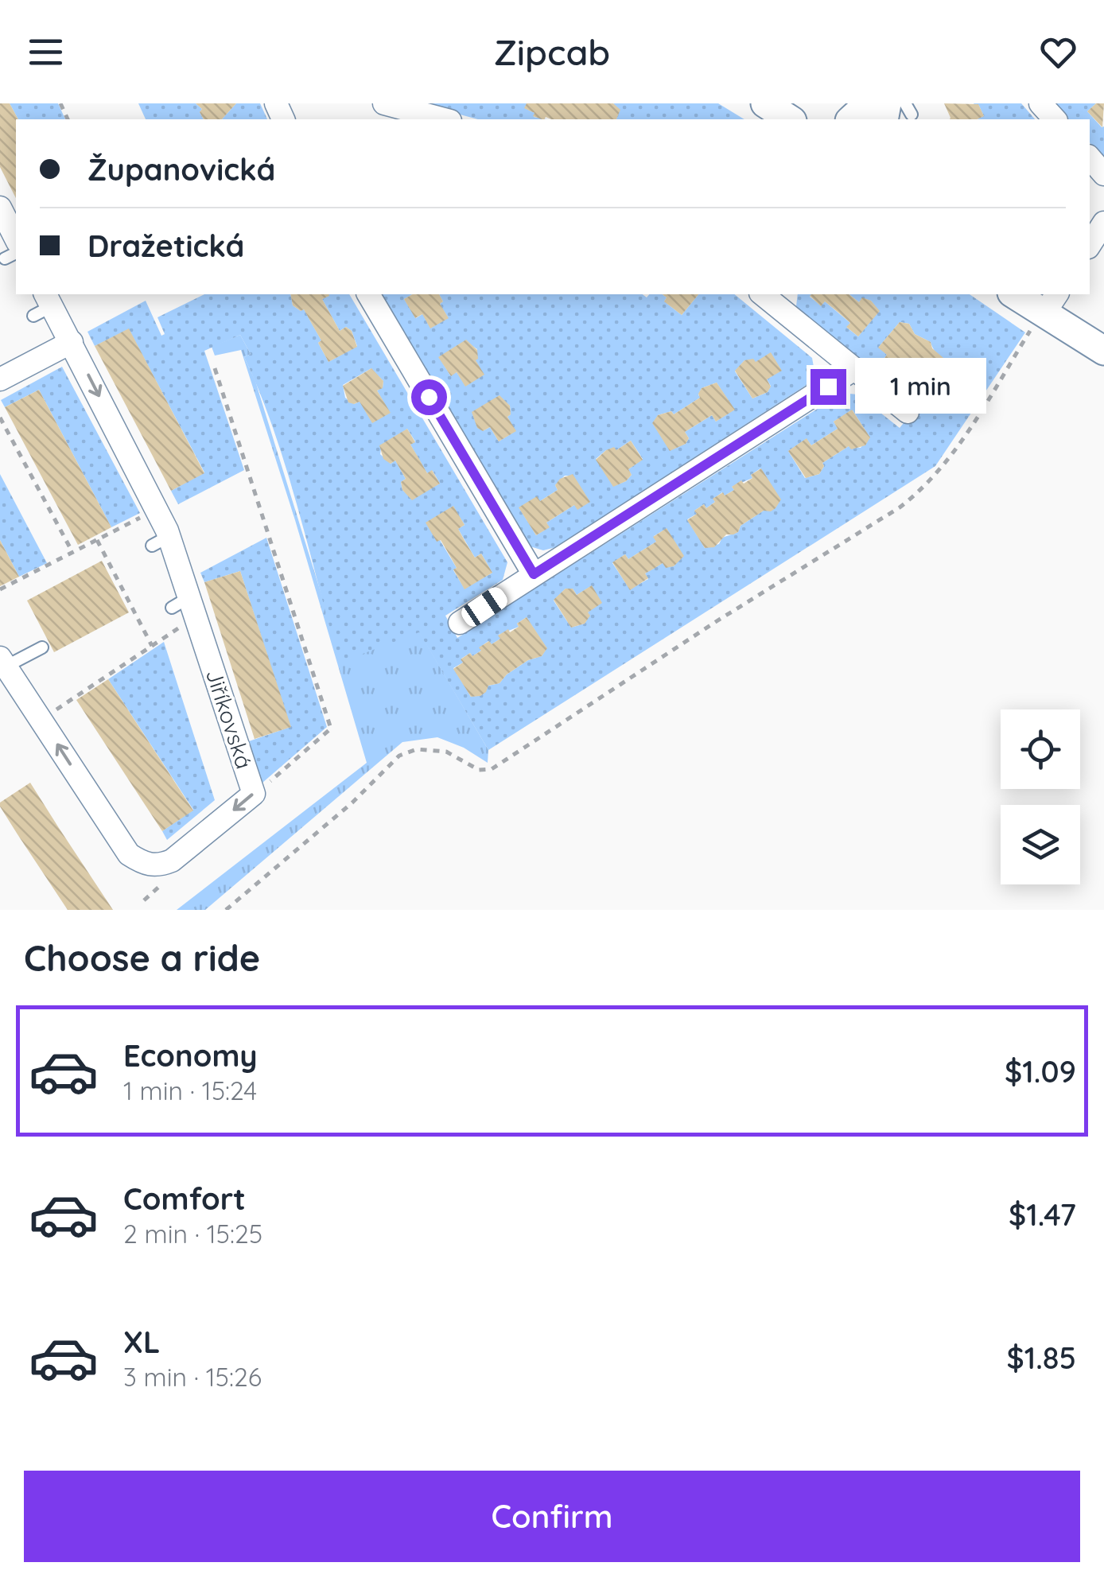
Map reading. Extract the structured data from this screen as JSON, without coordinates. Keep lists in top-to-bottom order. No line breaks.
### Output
{"streets":{"street":["Jiříkovská"]},"page":{"header":"Zipcab","banner":["Županovická","Dražetická"],"bubble":"1 min","heading":"Choose a ride","list":[{"name":"Economy","note":"1 min · 15:24","value":"$1.09"},{"name":"Comfort","note":"2 min · 15:25","value":"$1.47"},{"name":"XL","note":"3 min · 15:26","value":"$1.85"}],"buttons":"Confirm"}}
